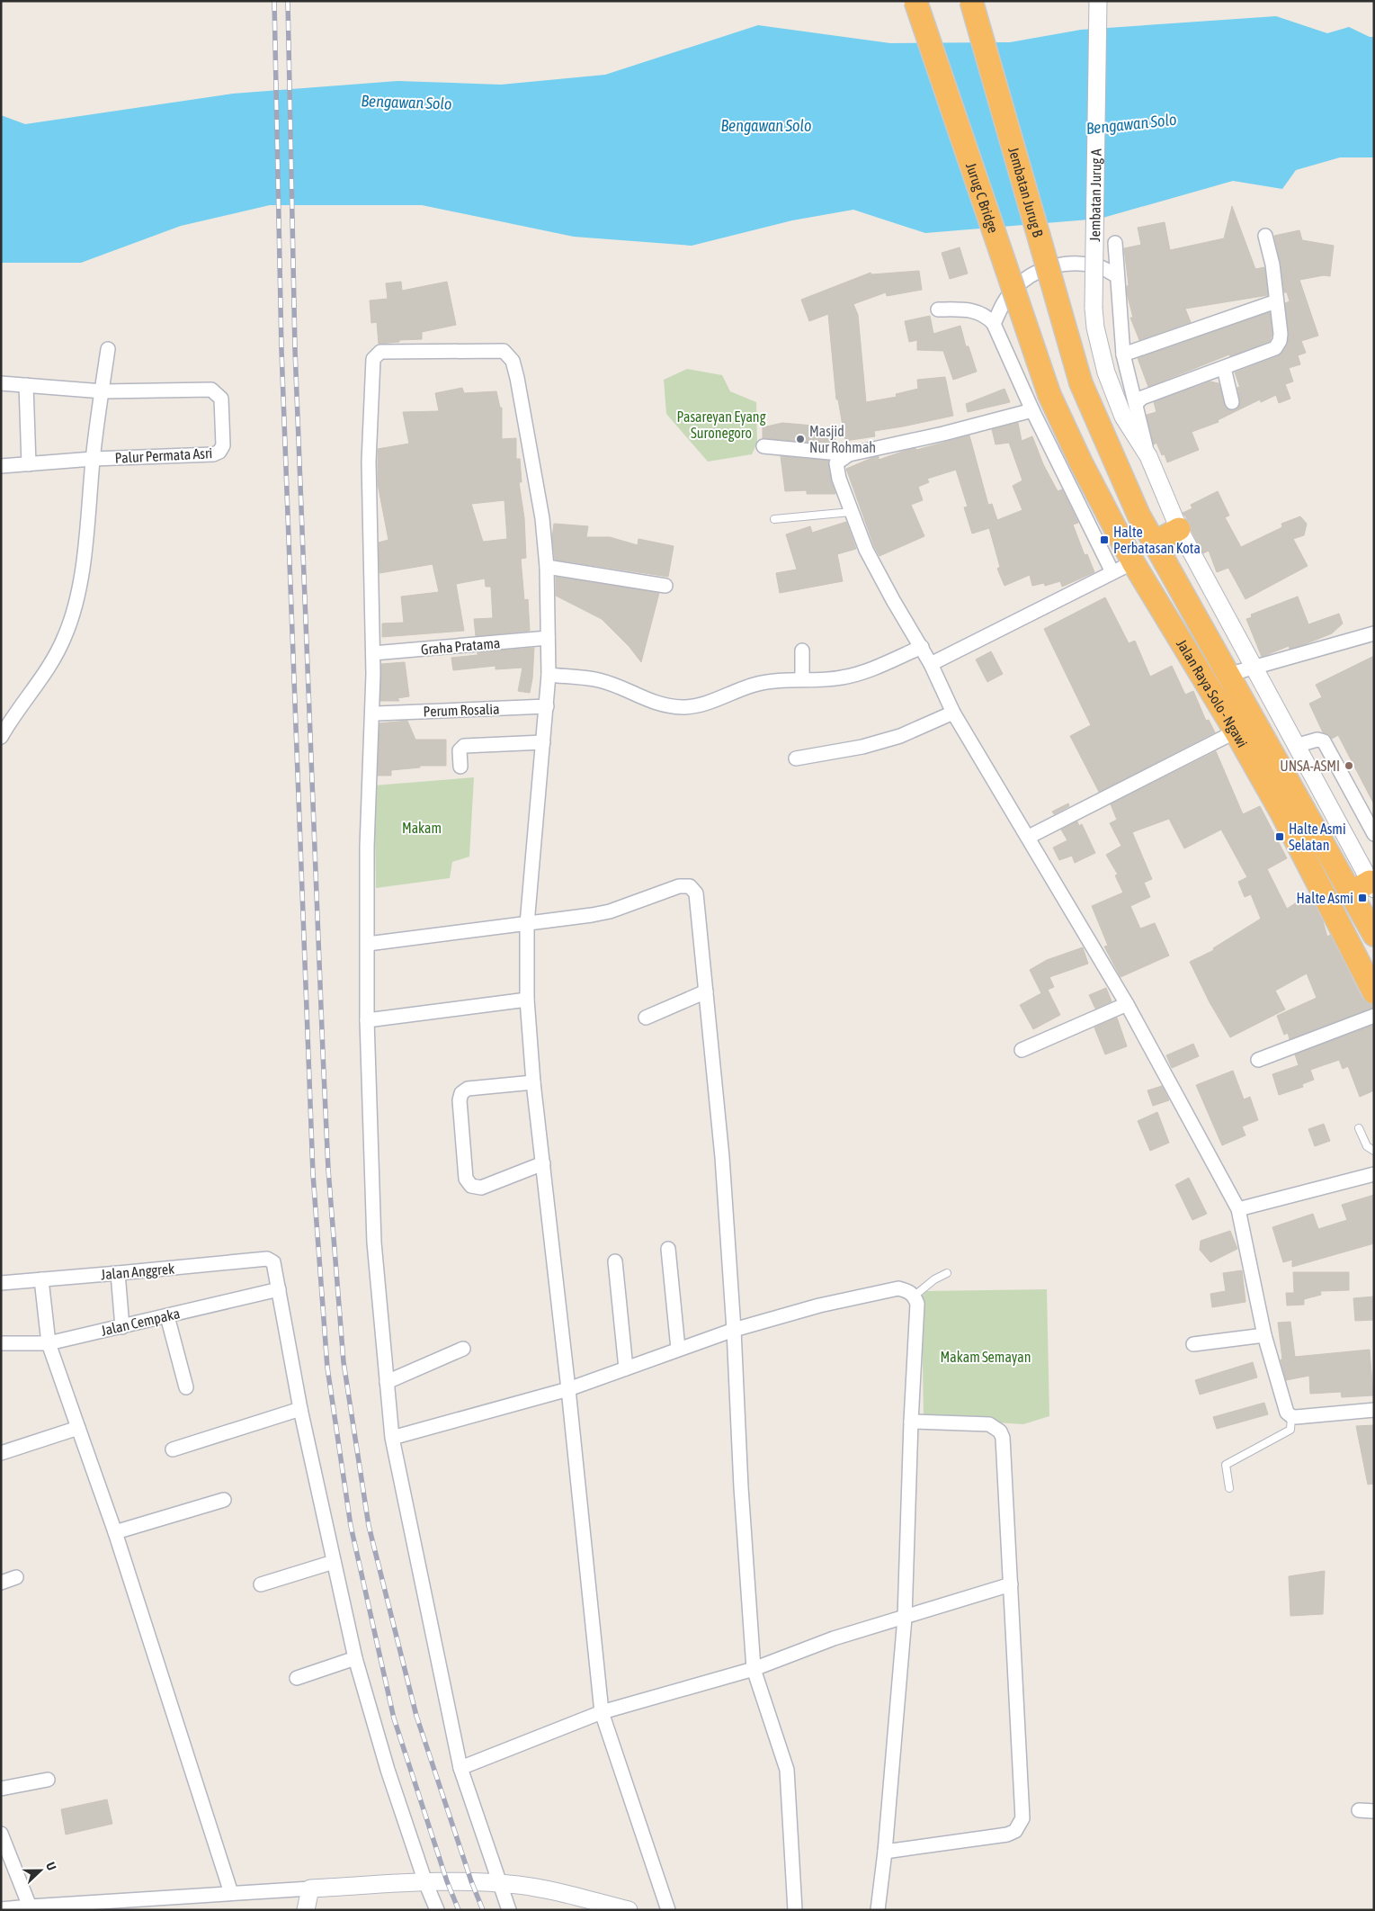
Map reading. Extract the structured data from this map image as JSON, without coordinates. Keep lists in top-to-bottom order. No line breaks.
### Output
{"streets":{"highway":["Jembatan Jurug B","Jurug C Bridge","Jalan Raya Solo - Ngawi"],"street":["Jembatan Jurug A","Palur Permata Asri","Graha Pratama","Perum Rosalia","Jalan Anggrek","Jalan Cempaka"]},"crossings":[["Jembatan Jurug B","Jalan Raya Solo - Ngawi"],["Jurug C Bridge","Jalan Raya Solo - Ngawi"],["Jalan Anggrek","Jalan Cempaka"]],"water":["Bengawan Solo"],"parks":["Pasareyan Eyang Suronegoro","Makam","Makam Semayan"],"places":{"other":["Masjid Nur Rohmah","UNSA-ASMI"],"transit":["Halte Perbatasan Kota","Halte Asmi Selatan","Halte Asmi"]},"north":"right"}
